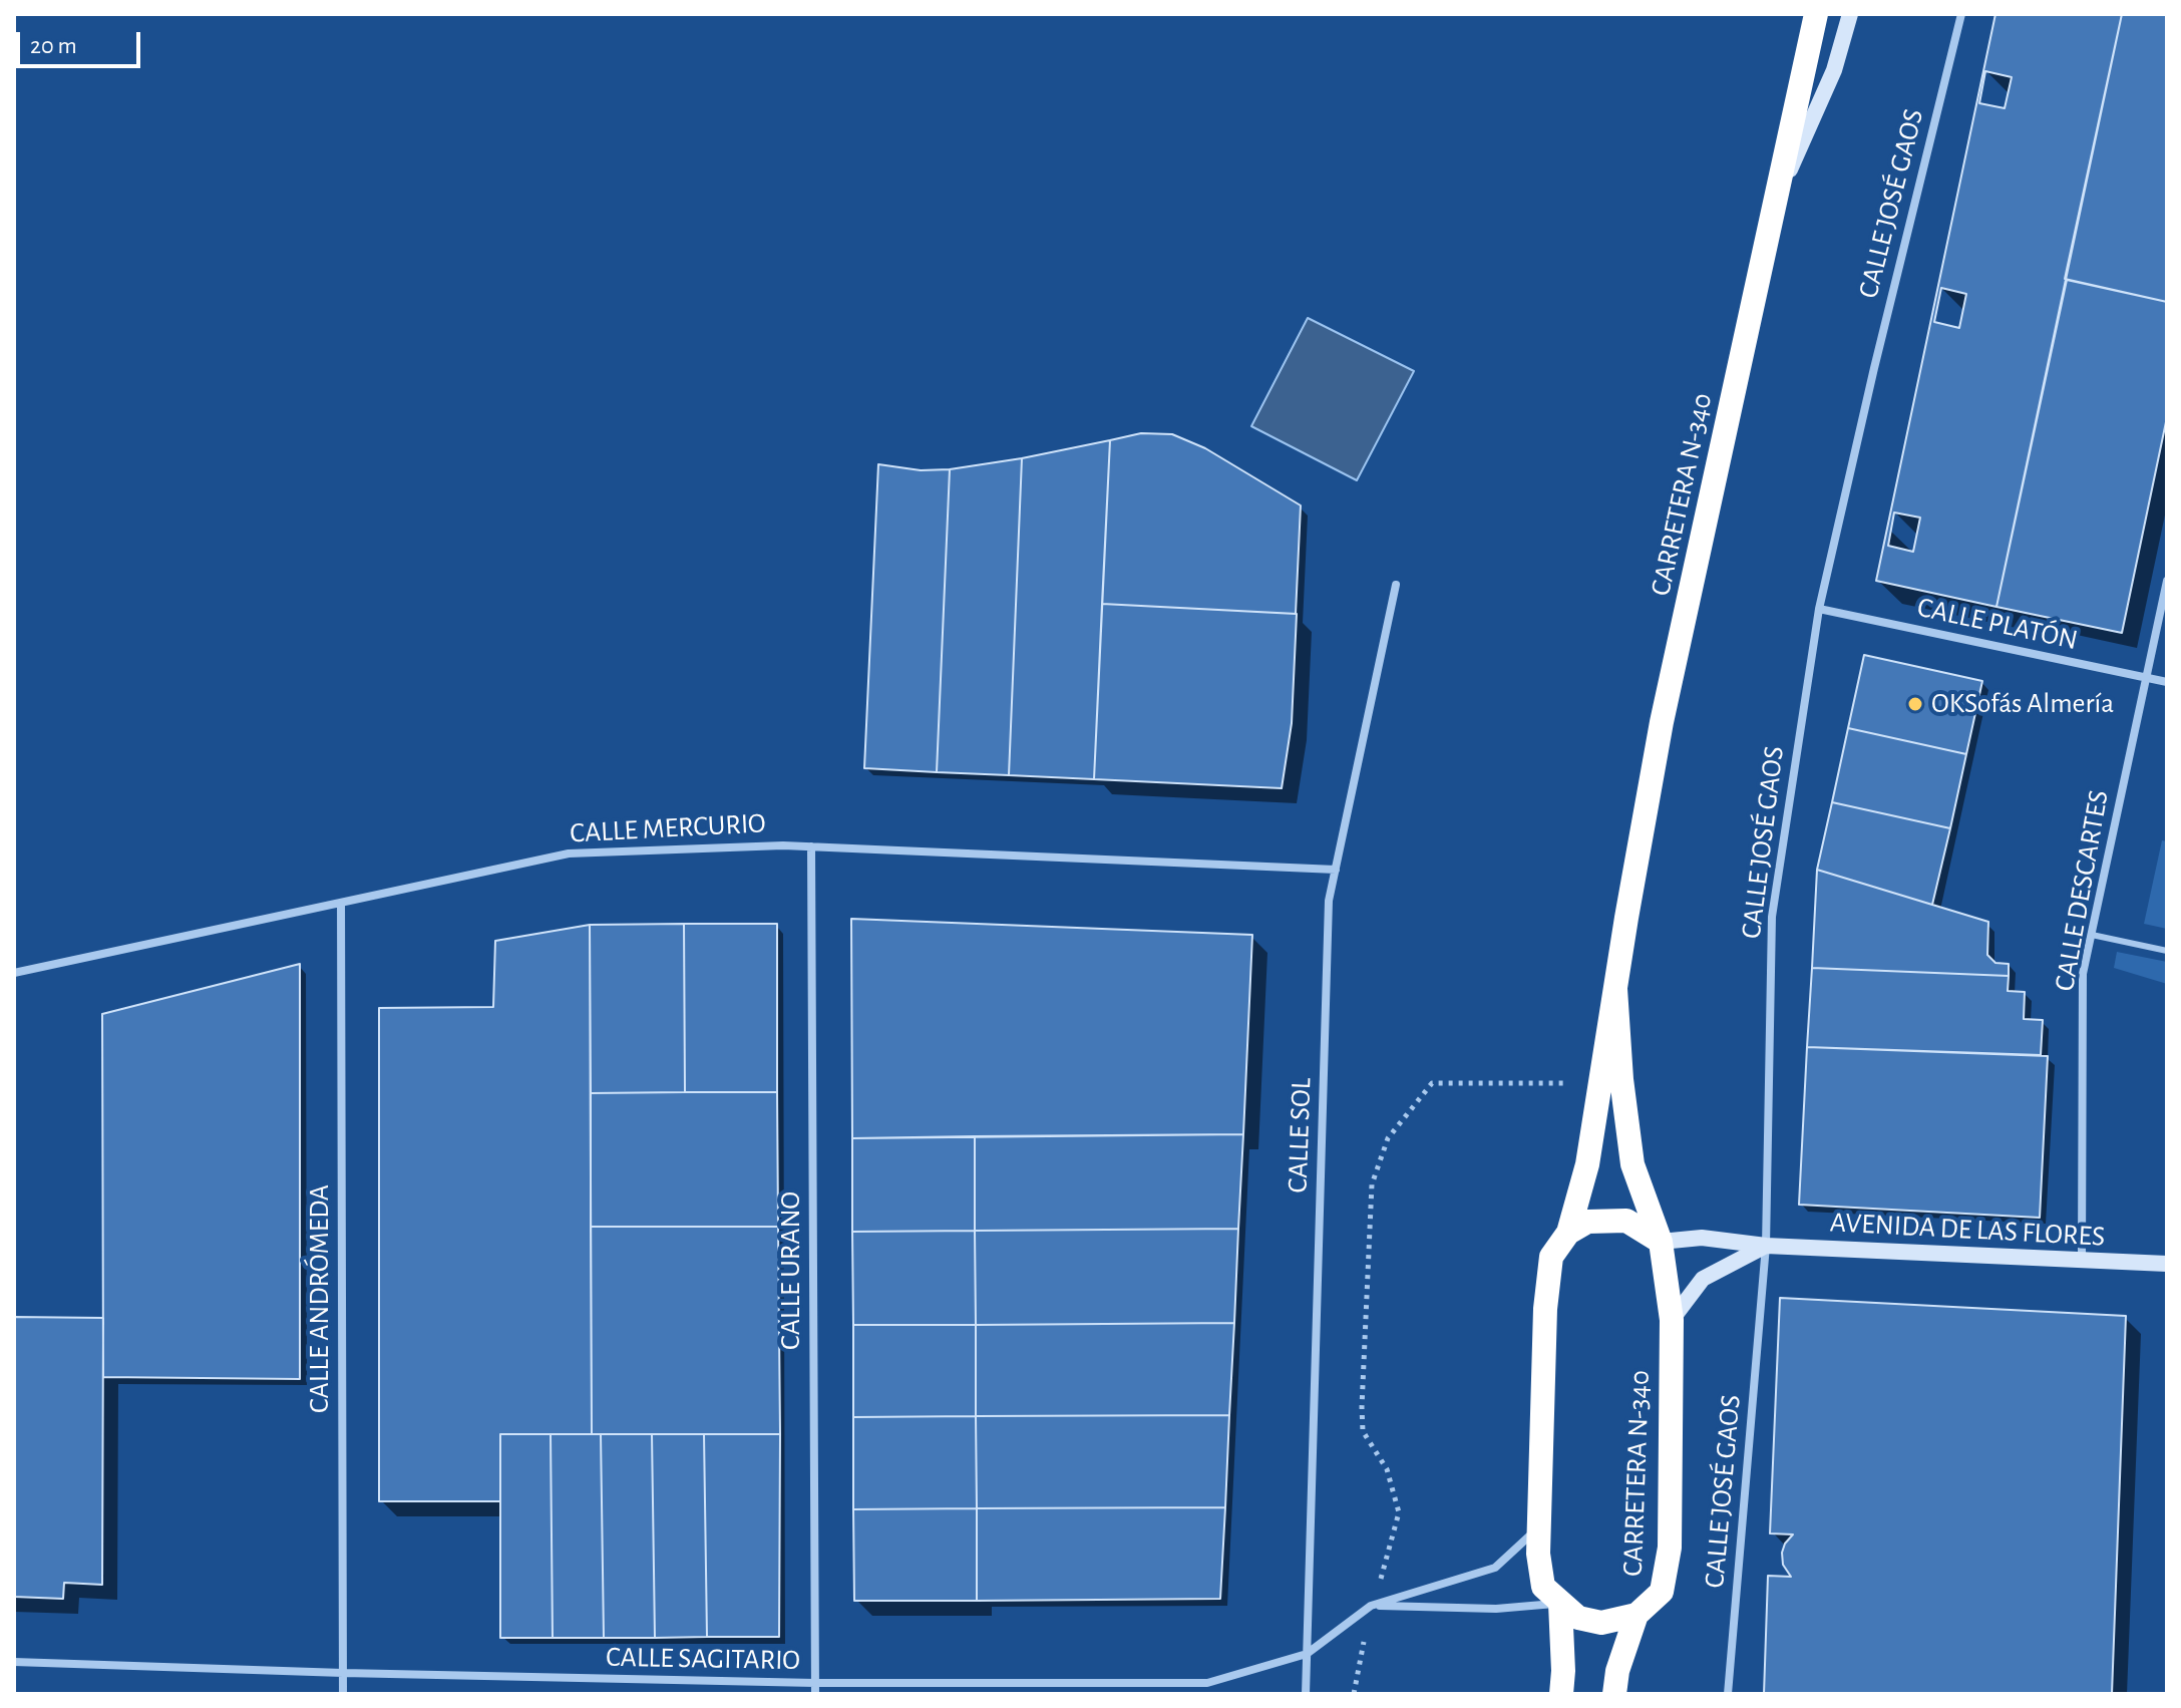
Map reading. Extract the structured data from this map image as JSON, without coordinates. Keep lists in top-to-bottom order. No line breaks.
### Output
{"streets":{"highway":["CARRETERA N-340"],"street":["CALLE JOSÉ GAOS","CALLE PLATÓN","CALLE MERCURIO","CALLE DESCARTES","CALLE SOL","AVENIDA DE LAS FLORES","CALLE URANO","CALLE ANDRÓMEDA","CALLE SAGITARIO"]},"crossings":[["CALLE JOSÉ GAOS","CALLE PLATÓN"],["CALLE JOSÉ GAOS","AVENIDA DE LAS FLORES"],["CARRETERA N-340","AVENIDA DE LAS FLORES"],["CARRETERA N-340","CALLE SAGITARIO"],["CALLE PLATÓN","CALLE DESCARTES"],["CALLE MERCURIO","CALLE SOL"],["CALLE MERCURIO","CALLE URANO"],["CALLE MERCURIO","CALLE ANDRÓMEDA"],["CALLE DESCARTES","AVENIDA DE LAS FLORES"],["CALLE SOL","CALLE SAGITARIO"],["CALLE URANO","CALLE SAGITARIO"],["CALLE ANDRÓMEDA","CALLE SAGITARIO"]],"places":["OKSofás Almería"],"scale_bar":"20 m"}
